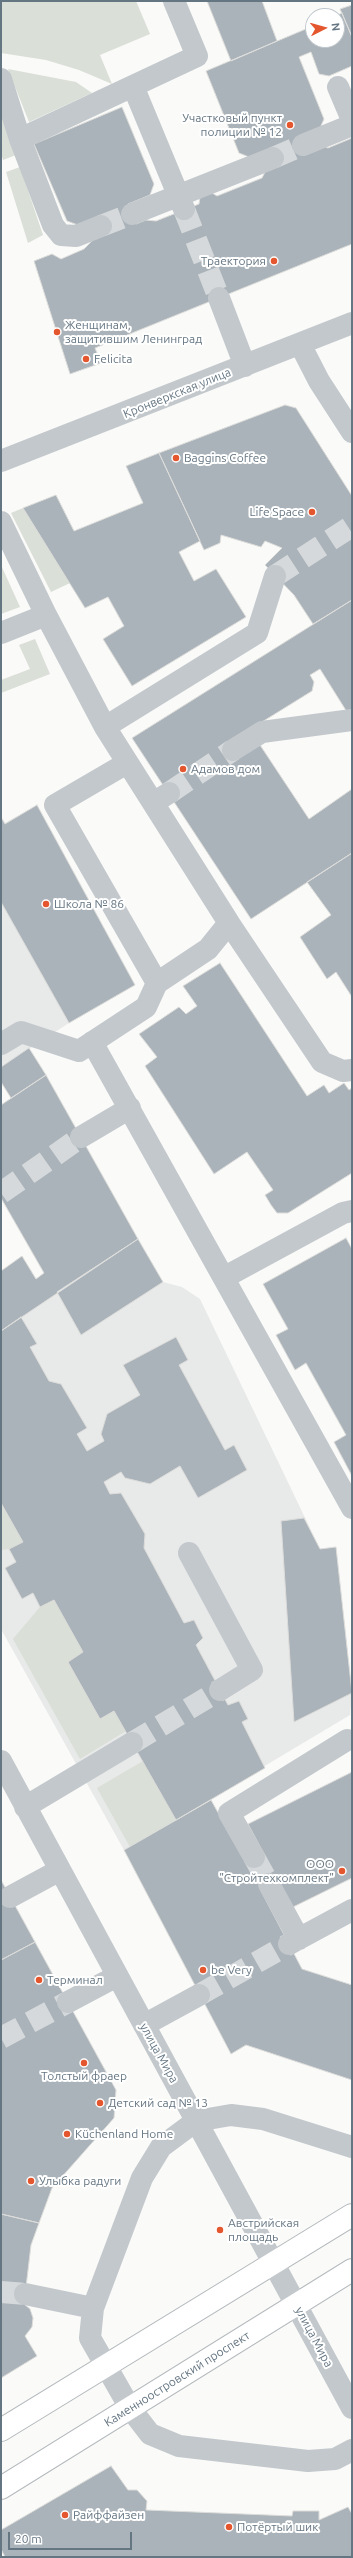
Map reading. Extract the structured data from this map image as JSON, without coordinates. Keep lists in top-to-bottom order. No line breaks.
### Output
{"streets":{"main road":["Каменноостровский проспект"],"street":["Кронверкская улица","улица Мира"]},"crossings":[["улица Мира","Каменноостровский проспект"]],"places":["Участковый пункт полиции № 12","Траектория","Женщинам, защитившим Ленинград","Felicita","Baggins Coffee","Life Space","Адамов дом","Школа № 86","ООО \"Стройтехкомплект\"","be Very","Терминал","Толстый фраер","Детский сад № 13","Küchenland Home","Улыбка радуги","Австрийская площадь","Райффайзен","Потёртый шик"],"scale_bar":"20 m","north":"right"}
